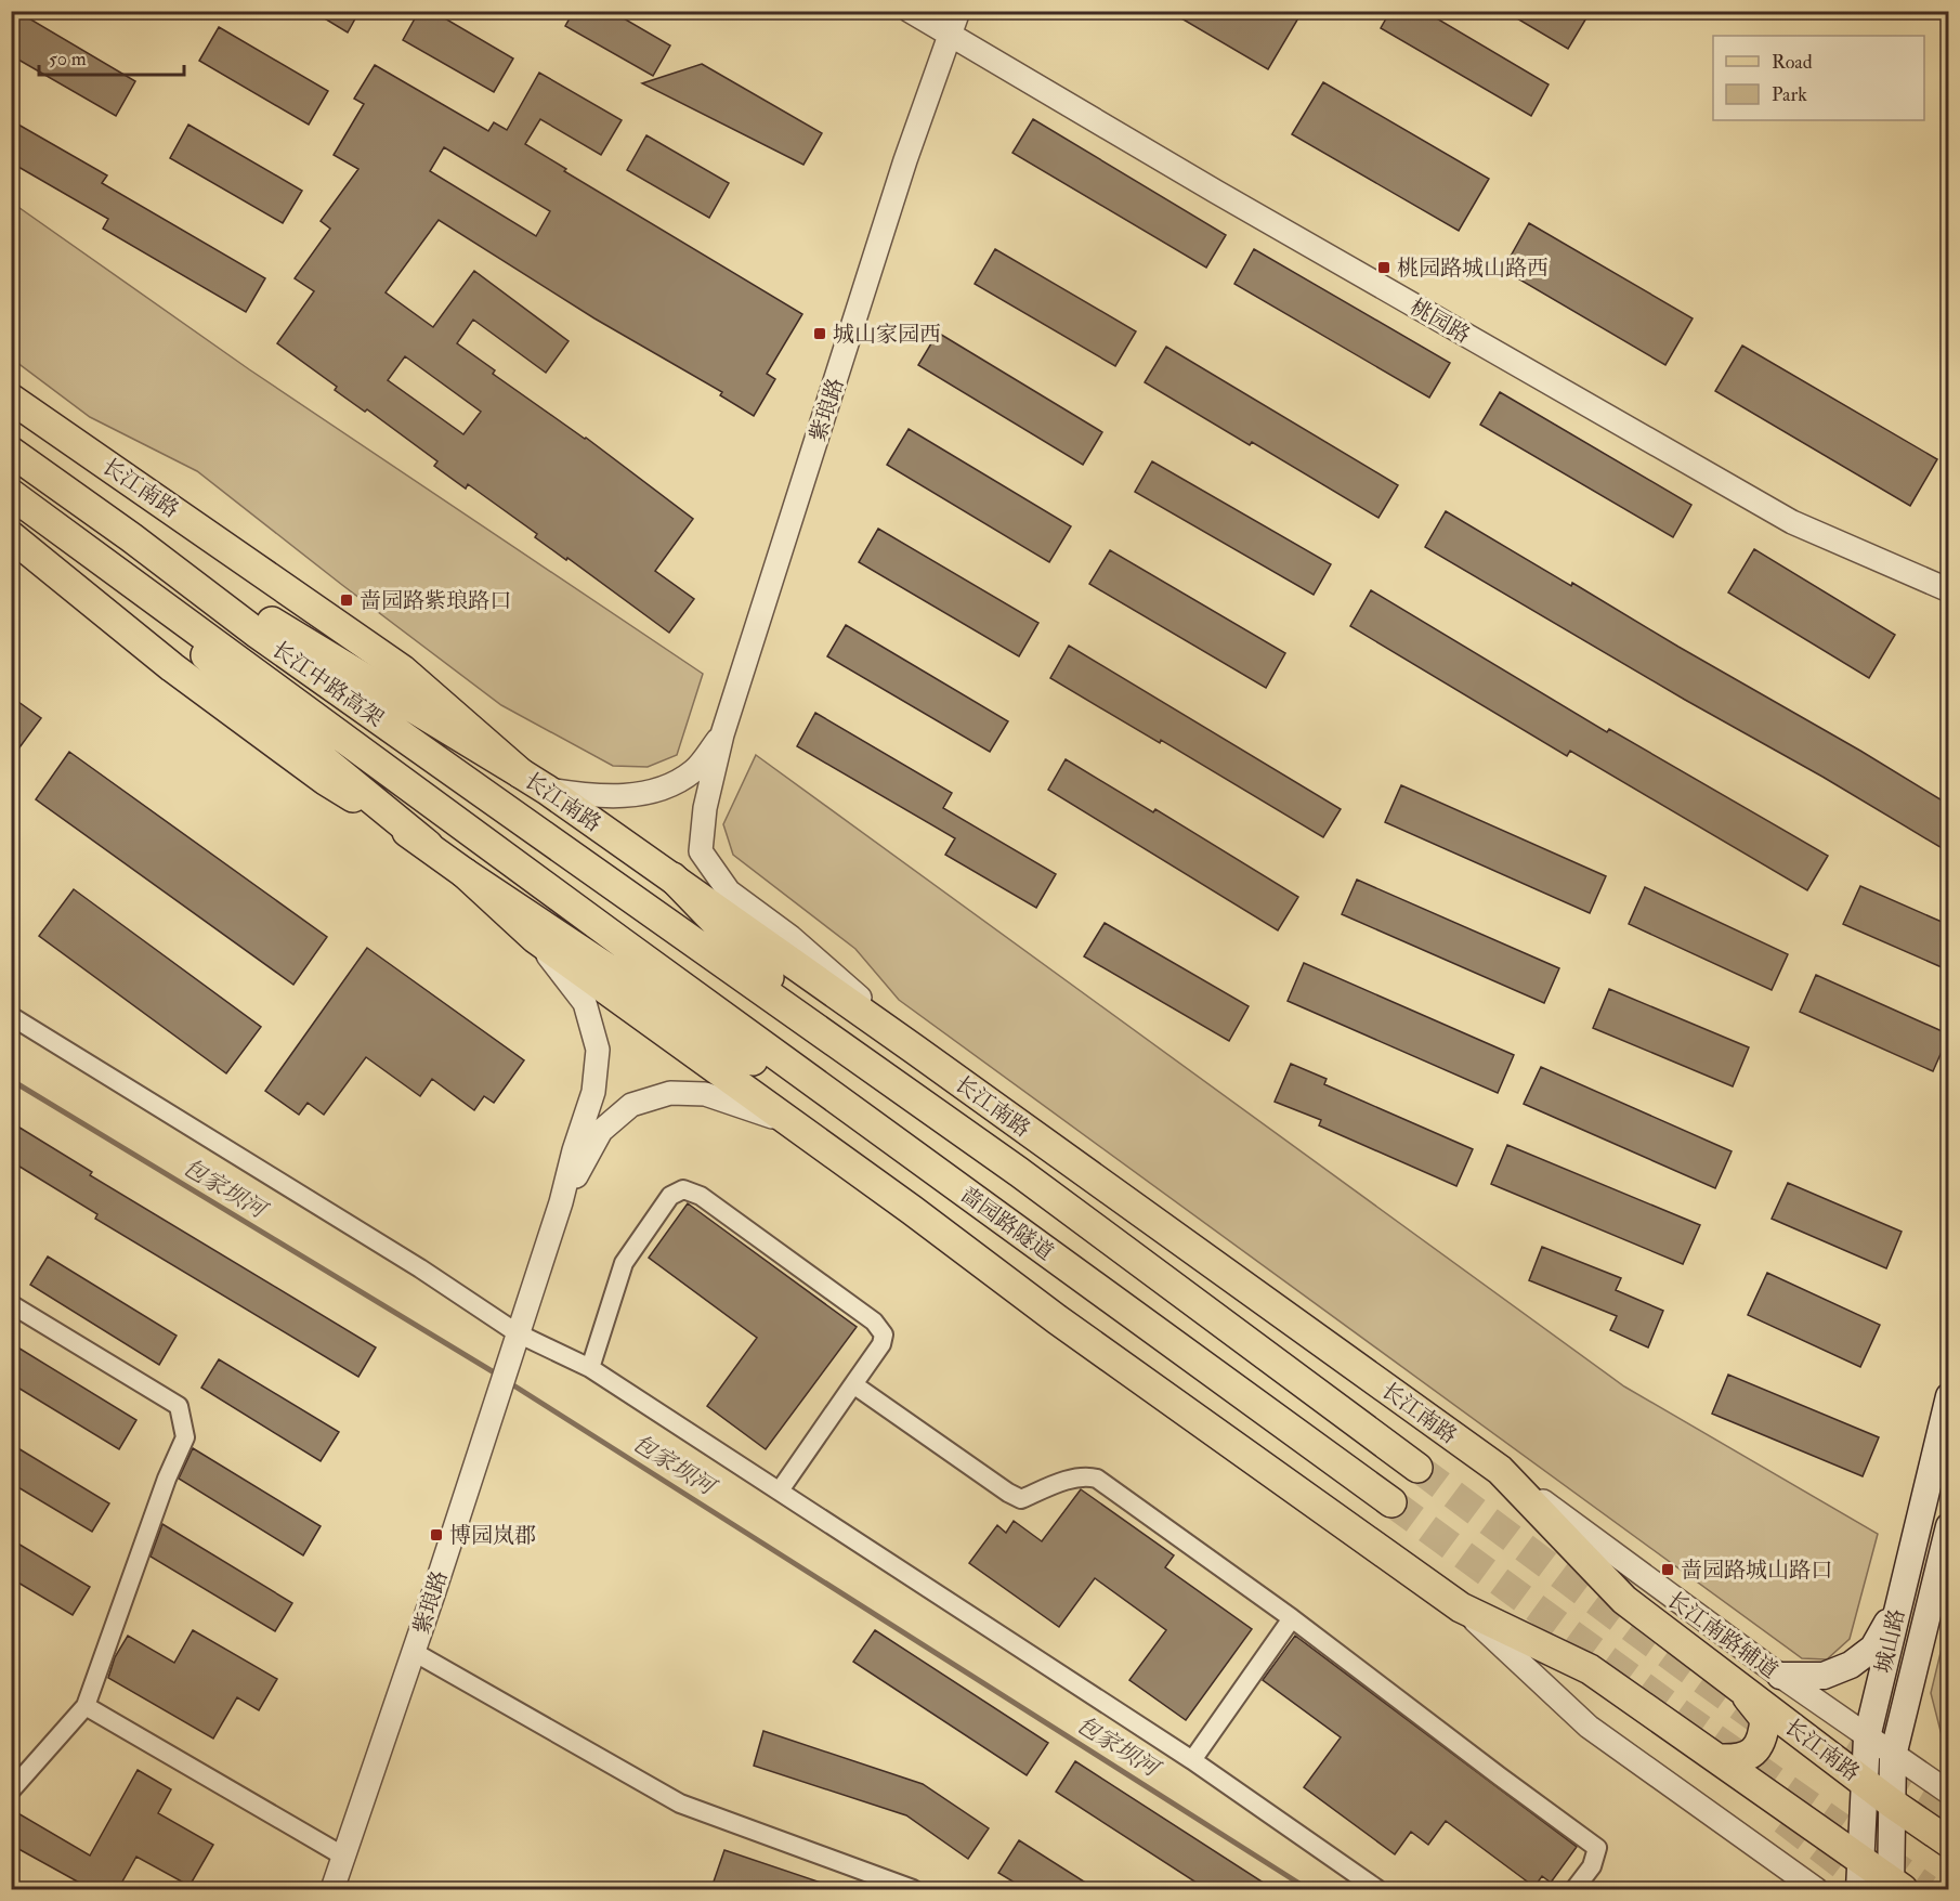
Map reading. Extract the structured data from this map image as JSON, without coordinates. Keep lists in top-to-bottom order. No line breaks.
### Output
{"streets":{"main road":["长江南路","长江中路高架","啬园路隧道","城山路"],"street":["桃园路","紫琅路","长江南路辅道"]},"crossings":[["桃园路","紫琅路"],["紫琅路","长江南路"],["长江南路","长江南路辅道"],["长江南路","城山路"],["长江中路高架","啬园路隧道"],["长江南路辅道","城山路"]],"water":["包家坝河"],"places":{"transit":["桃园路城山路西","城山家园西","啬园路紫琅路口","博园岚郡","啬园路城山路口"]},"legend":["Road","Park"],"scale_bar":"50 m"}
